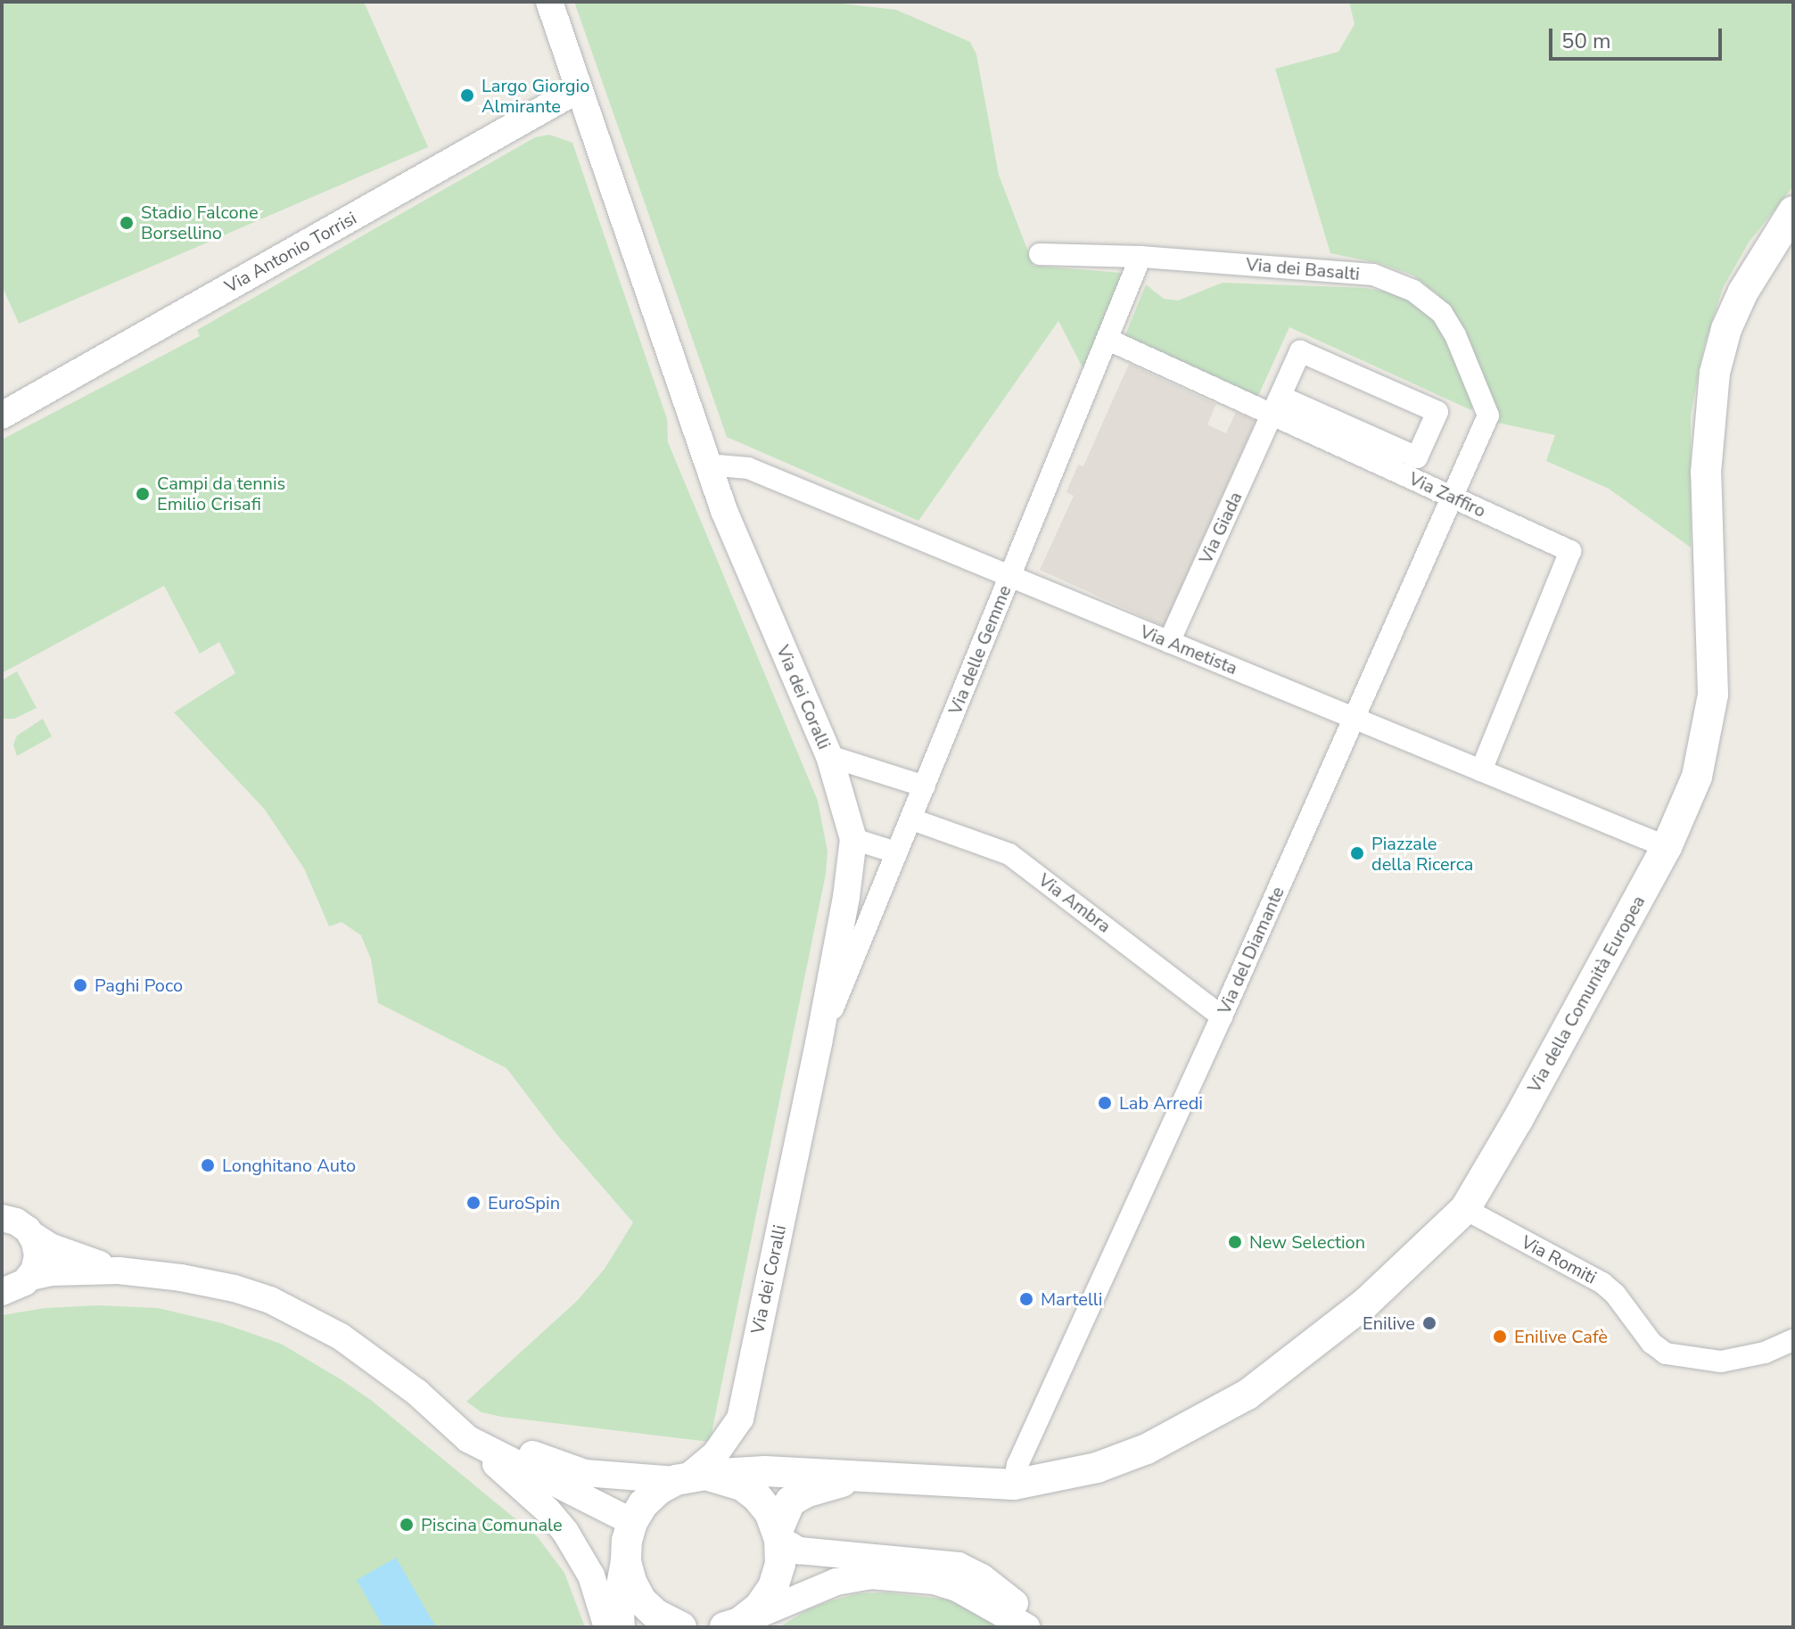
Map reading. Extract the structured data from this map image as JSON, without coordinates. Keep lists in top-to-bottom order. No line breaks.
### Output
{"streets":{"main road":["Via della Comunità Europea"],"street":["Via Antonio Torrisi","Via dei Basalti","Via Zaffiro","Via Giada","Via delle Gemme","Via Ametista","Via dei Coralli","Via Ambra","Via del Diamante","Via Romiti"]},"crossings":[["Via Antonio Torrisi","Via dei Coralli"],["Via dei Basalti","Via delle Gemme"],["Via dei Basalti","Via del Diamante"],["Via Zaffiro","Via Giada"],["Via Zaffiro","Via delle Gemme"],["Via Zaffiro","Via Ametista"],["Via Zaffiro","Via del Diamante"],["Via Giada","Via Ametista"],["Via delle Gemme","Via Ametista"],["Via delle Gemme","Via dei Coralli"],["Via delle Gemme","Via Ambra"],["Via Ametista","Via dei Coralli"],["Via Ametista","Via del Diamante"],["Via Ametista","Via della Comunità Europea"],["Via Ambra","Via del Diamante"],["Via del Diamante","Via della Comunità Europea"],["Via della Comunità Europea","Via Romiti"]],"places":["Largo Giorgio Almirante","Stadio Falcone Borsellino","Campi da tennis Emilio Crisafi","Piazzale della Ricerca","Paghi Poco","Lab Arredi","Longhitano Auto","EuroSpin","New Selection","Martelli","Enilive","Enilive Cafè","Piscina Comunale"],"scale_bar":"50 m"}
